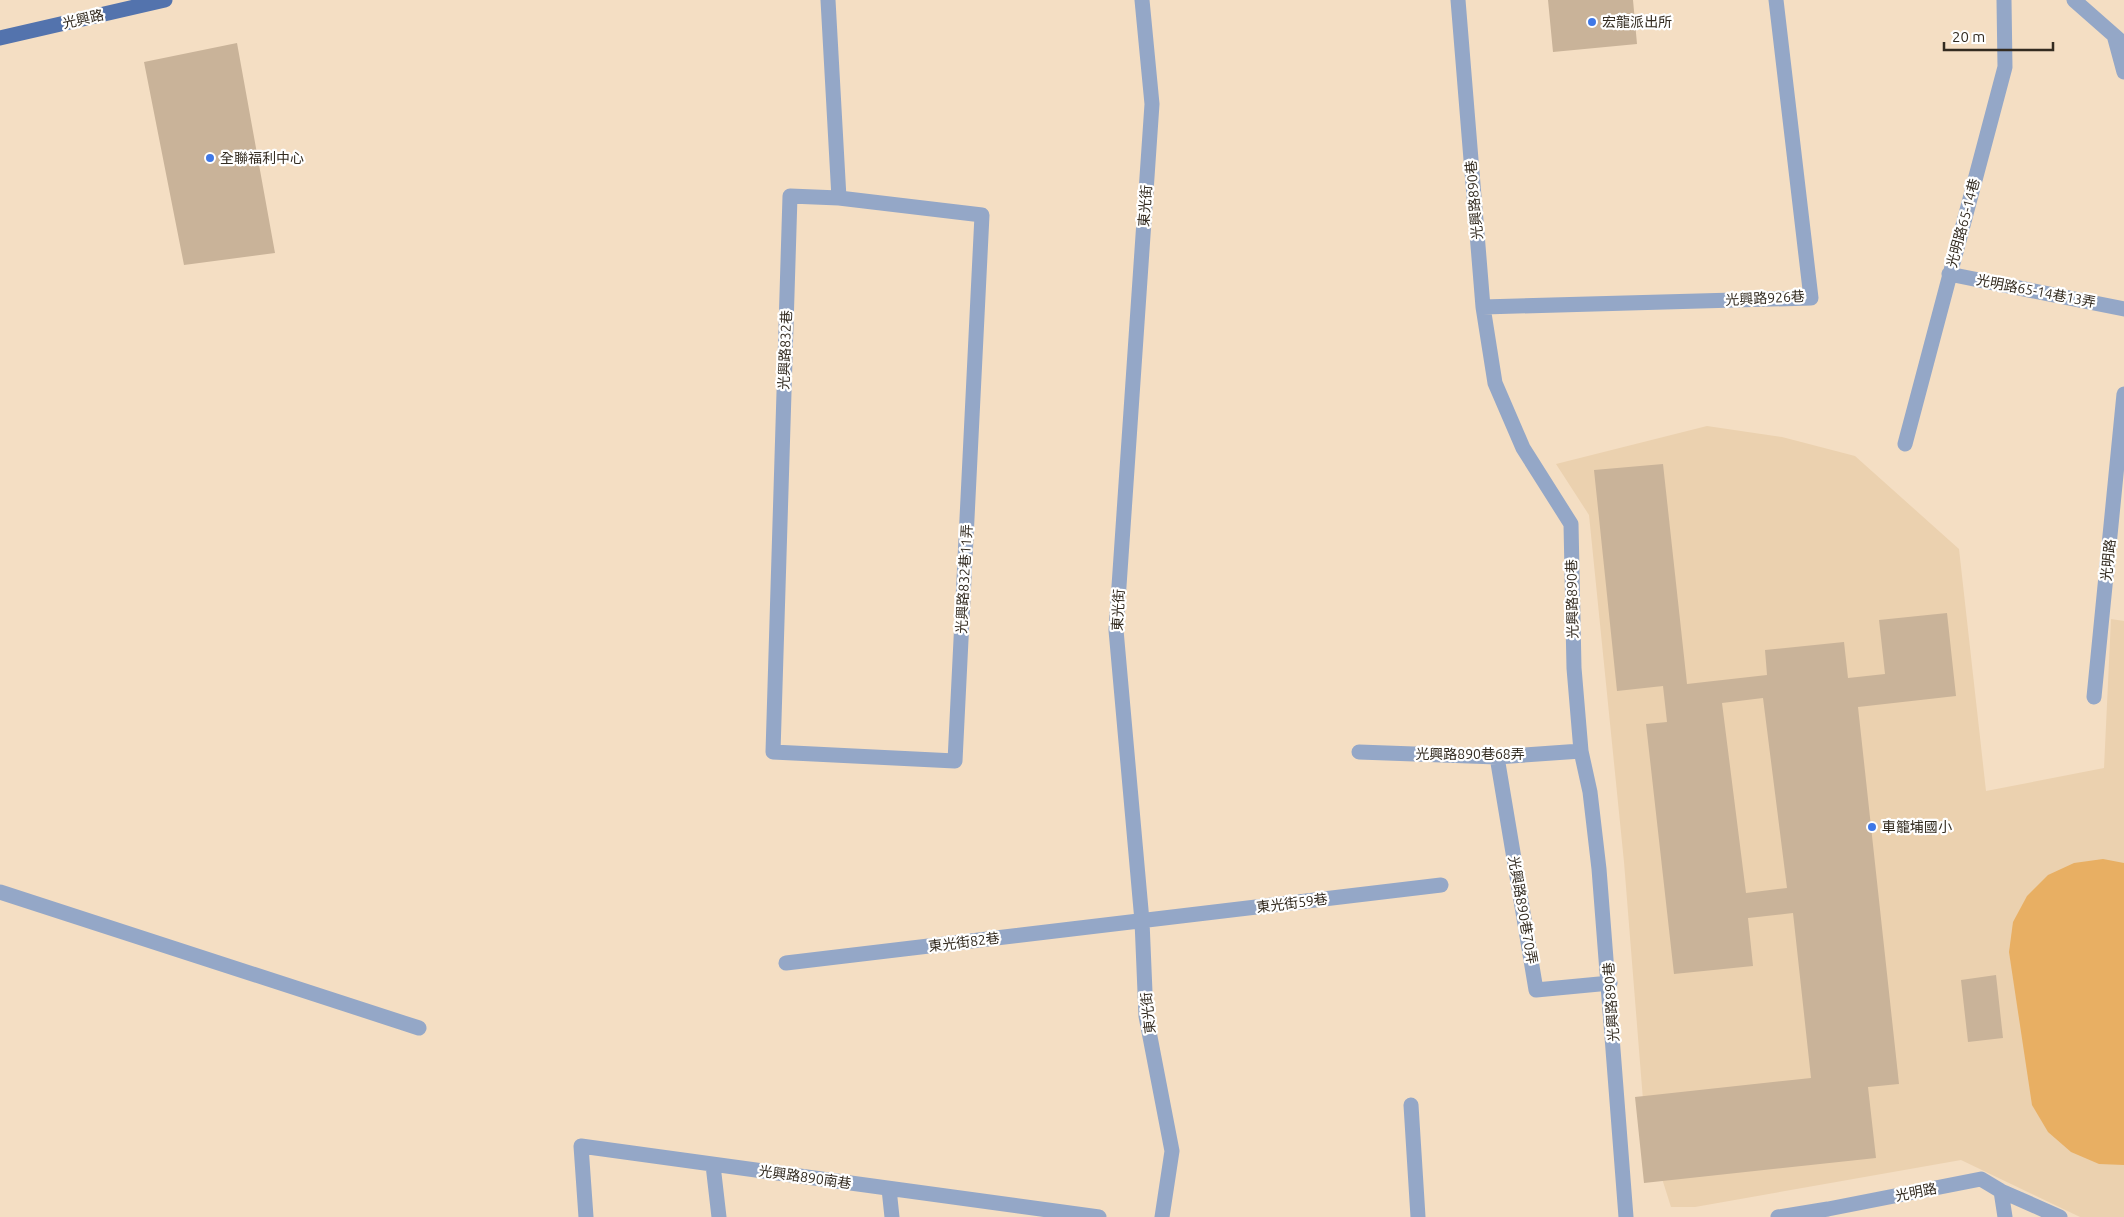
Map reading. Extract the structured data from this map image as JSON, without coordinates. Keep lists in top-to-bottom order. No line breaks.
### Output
{"streets":{"main road":["光興路"],"lane":["光興路890巷","東光街","光明路65-14巷","光明路65-14巷13弄","光興路926巷","光興路832巷","光明路","光興路832巷11弄","光興路890巷68弄","東光街59巷","光興路890巷70弄","東光街82巷","光興路890南巷"]},"crossings":[["光興路890巷","光興路926巷"],["光興路890巷","光興路890巷68弄"],["光興路890巷","光興路890巷70弄"],["東光街","東光街59巷"],["東光街","東光街82巷"],["光明路65-14巷","光明路65-14巷13弄"],["光興路832巷","光興路832巷11弄"],["光興路890巷68弄","光興路890巷70弄"],["東光街59巷","東光街82巷"]],"places":["宏龍派出所","全聯福利中心","車籠埔國小"],"scale_bar":"20 m"}
